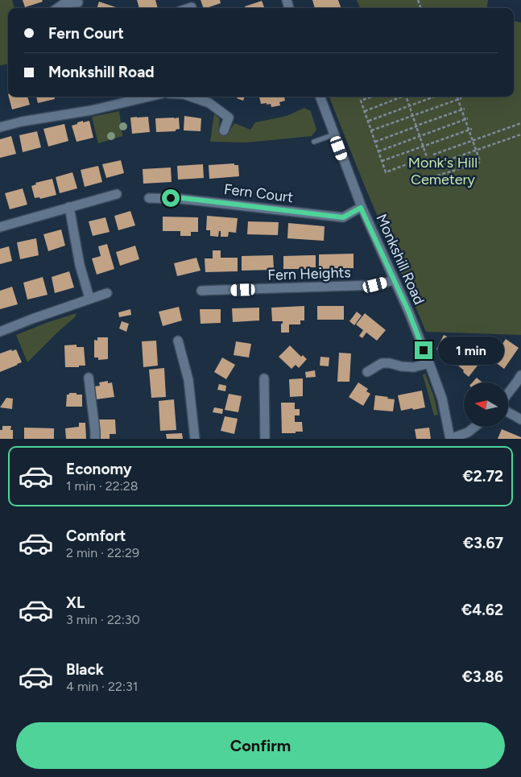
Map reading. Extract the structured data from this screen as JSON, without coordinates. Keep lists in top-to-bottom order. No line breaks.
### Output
{"streets":{"street":["Fern Court","Monkshill Road","Fern Heights"]},"crossings":[["Fern Court","Monkshill Road"],["Monkshill Road","Fern Heights"]],"parks":["Monk's Hill Cemetery"],"north":"left","page":{"banner":["Fern Court","Monkshill Road"],"bubble":"1 min","list":[{"name":"Economy","note":"1 min · 22:28","value":"€2.72"},{"name":"Comfort","note":"2 min · 22:29","value":"€3.67"},{"name":"XL","note":"3 min · 22:30","value":"€4.62"},{"name":"Black","note":"4 min · 22:31","value":"€3.86"}],"buttons":"Confirm"}}
